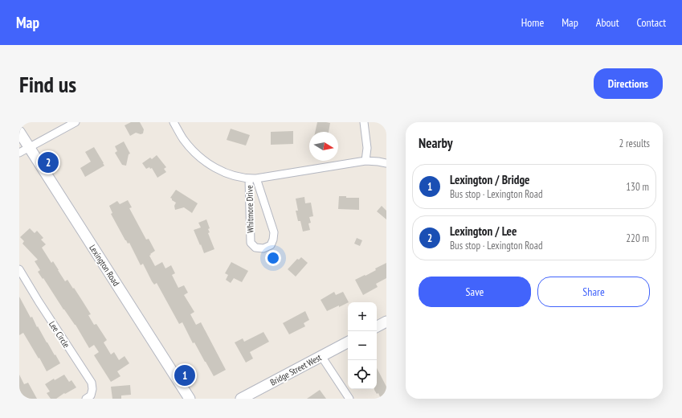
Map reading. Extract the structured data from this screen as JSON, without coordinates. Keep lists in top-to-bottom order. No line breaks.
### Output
{"streets":{"main road":["Lexington Road","Bridge Street West"],"street":["Whitmore Drive","Lee Circle"]},"north":"right","page":{"header":"Map","nav":["Home","Map","About","Contact"],"buttons":["Directions",["Save","Share"]],"title":"Find us","heading":["Nearby","2 results"],"pins":["2","1"],"list":[{"mark":"1","name":"Lexington / Bridge","note":"Bus stop · Lexington Road","value":"130 m"},{"mark":"2","name":"Lexington / Lee","note":"Bus stop · Lexington Road","value":"220 m"}],"map_buttons":["+","−"]}}
